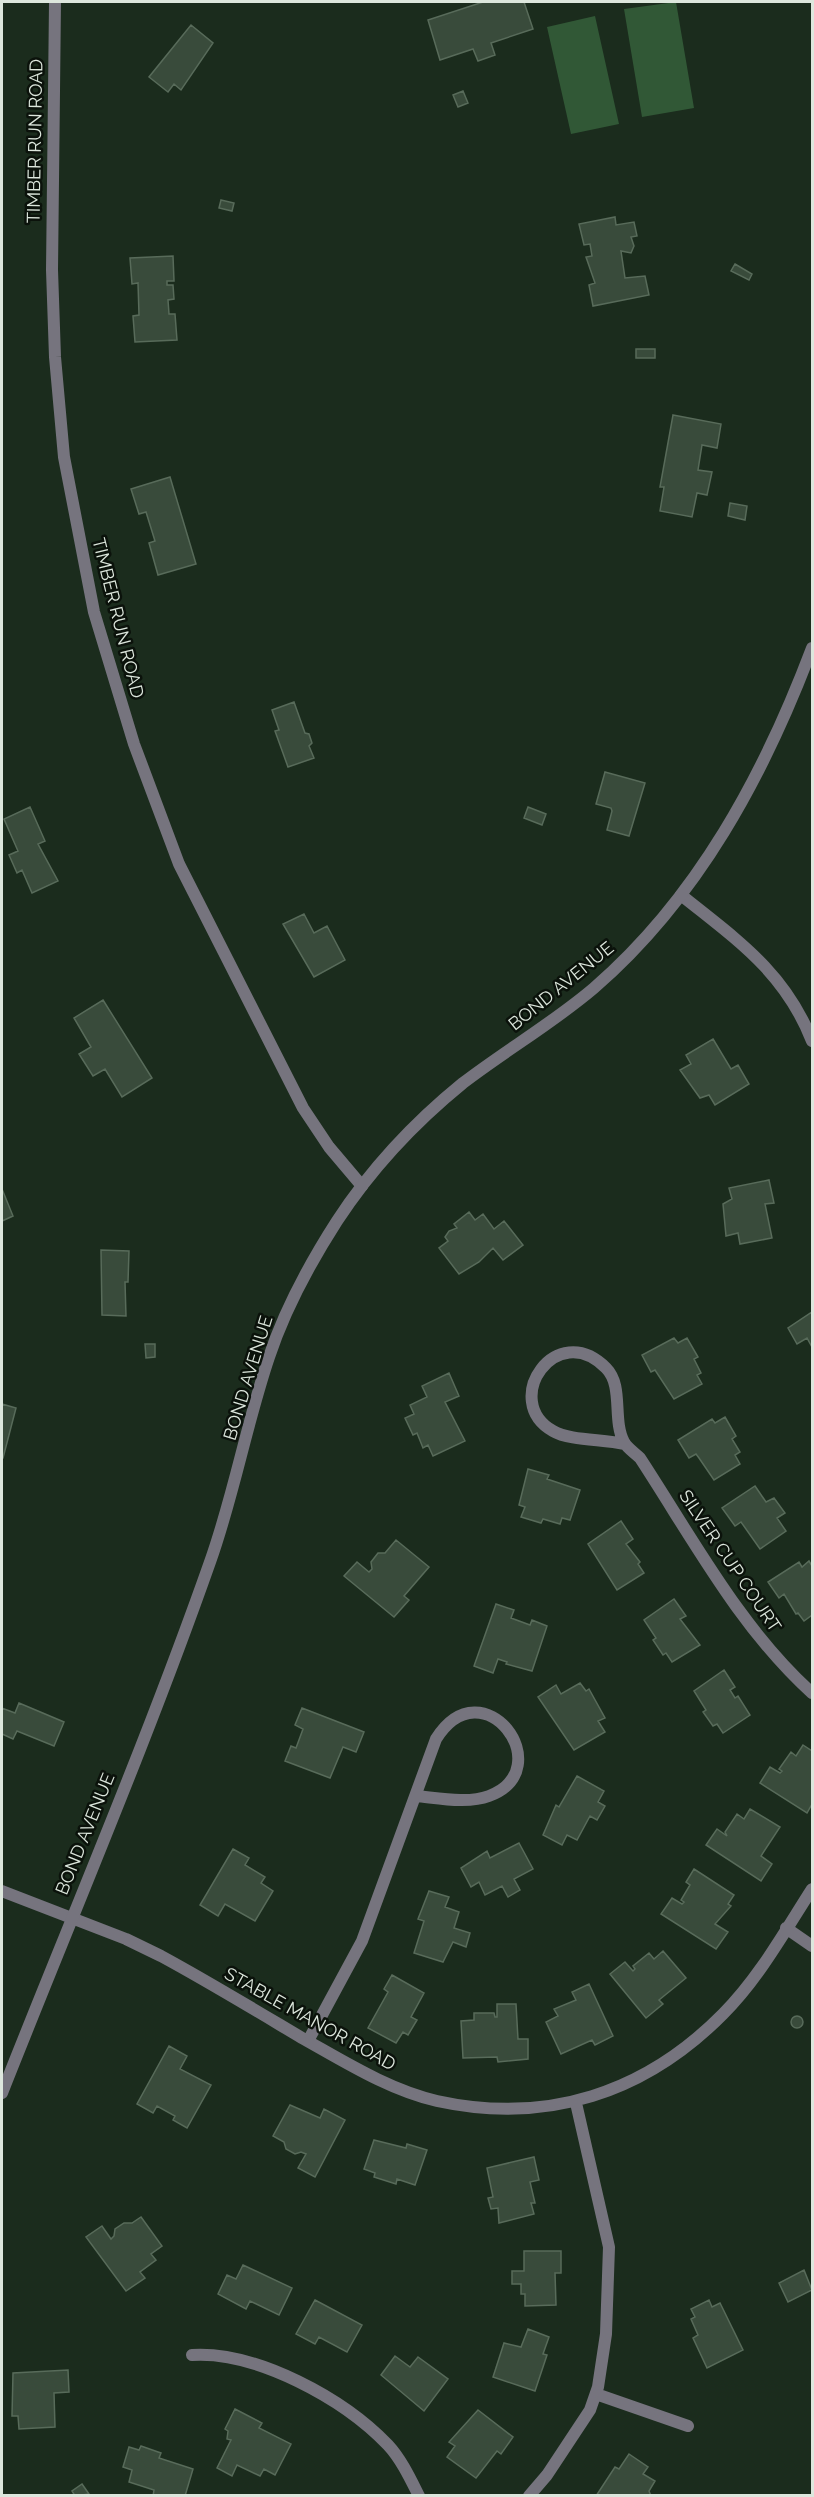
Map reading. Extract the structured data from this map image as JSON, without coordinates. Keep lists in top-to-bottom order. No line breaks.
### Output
{"streets":{"street":["TIMBER RUN ROAD","BOND AVENUE","SILVER CUP COURT","STABLE MANOR ROAD"]},"crossings":[["TIMBER RUN ROAD","BOND AVENUE"],["BOND AVENUE","STABLE MANOR ROAD"]]}
